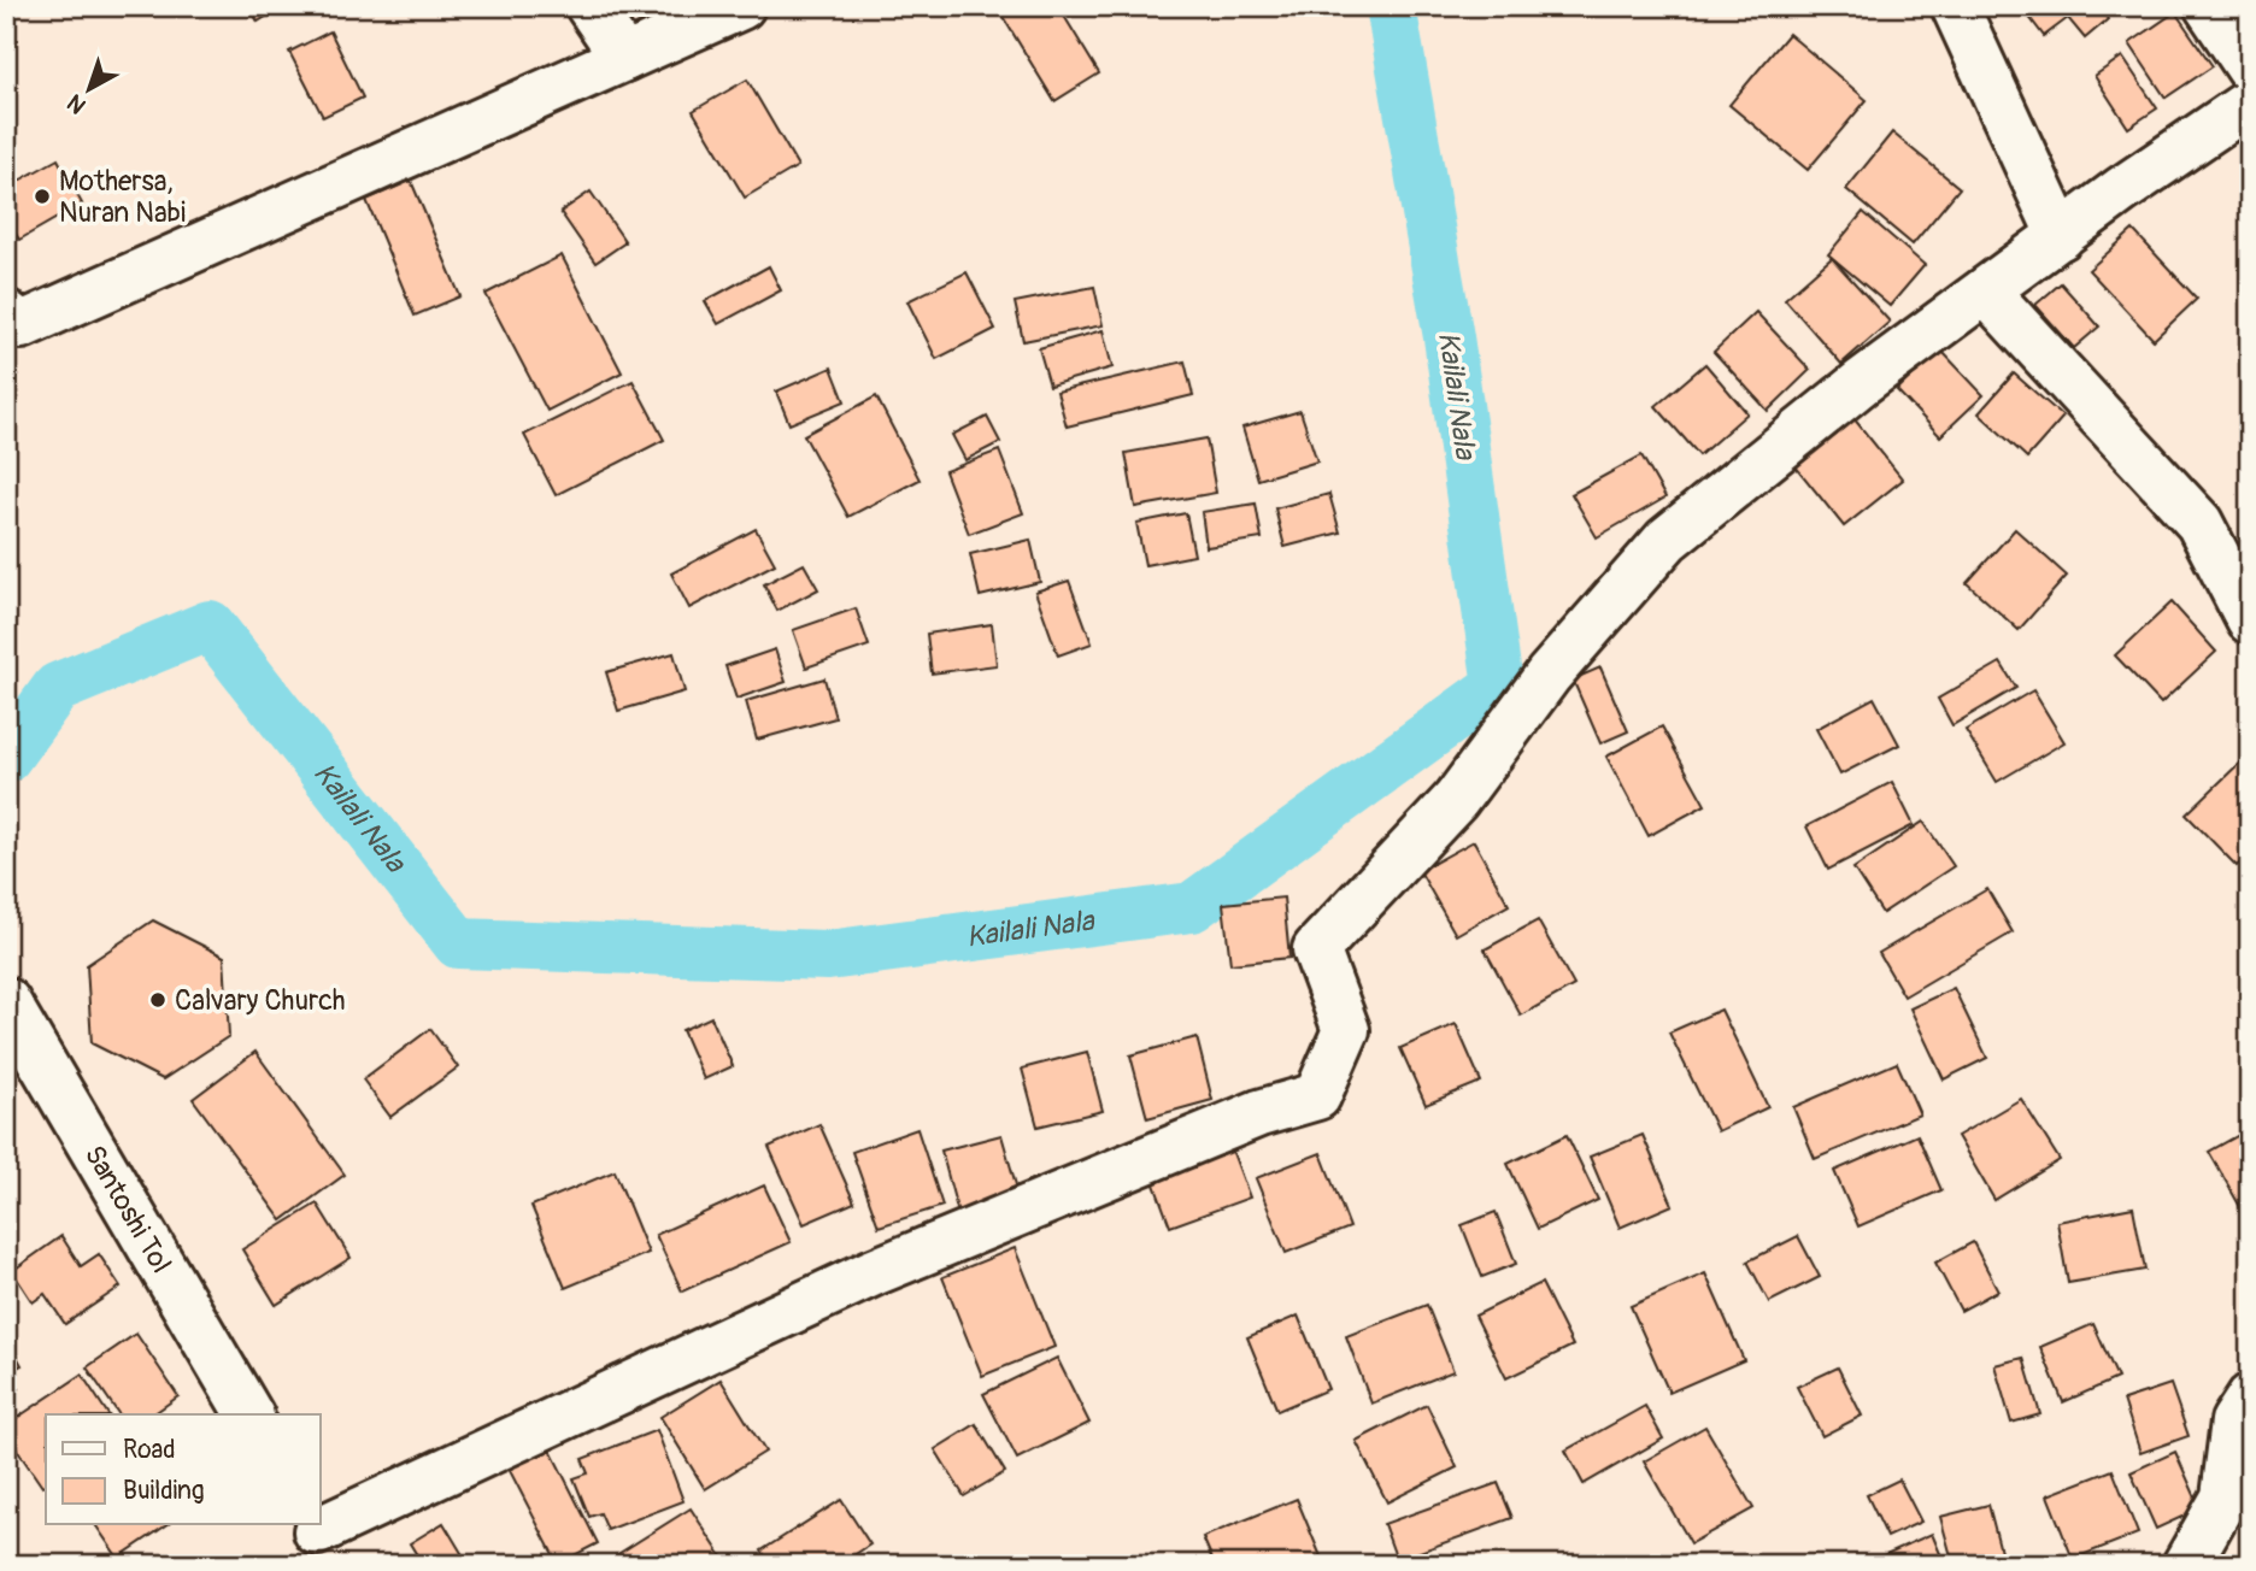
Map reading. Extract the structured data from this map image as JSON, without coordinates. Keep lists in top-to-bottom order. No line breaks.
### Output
{"streets":{"street":["Santoshi Tol"]},"water":["Kailali Nala"],"places":["Mothersa, Nuran Nabi","Calvary Church"],"legend":["Road","Building"],"north":"bottom left"}
